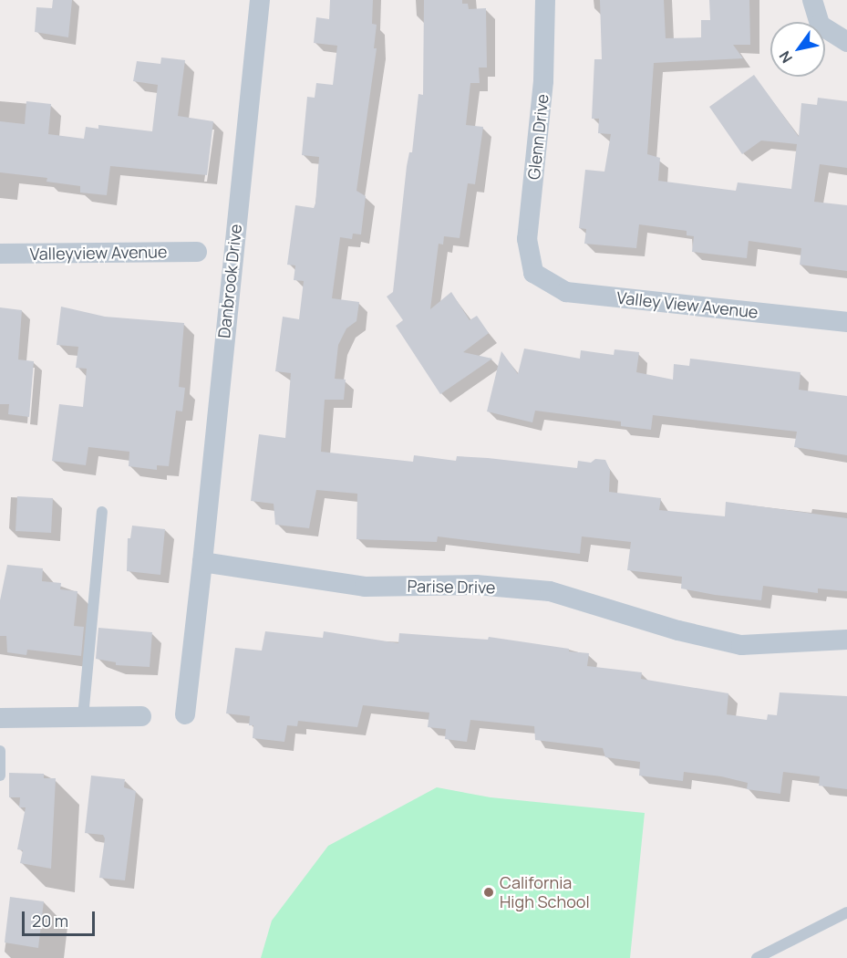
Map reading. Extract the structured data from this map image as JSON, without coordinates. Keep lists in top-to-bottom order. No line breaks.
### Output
{"streets":{"street":["Glenn Drive","Valleyview Avenue","Danbrook Drive","Valley View Avenue","Parise Drive"]},"crossings":[["Glenn Drive","Valley View Avenue"],["Danbrook Drive","Parise Drive"]],"places":["California High School"],"scale_bar":"20 m","north":"bottom left"}
